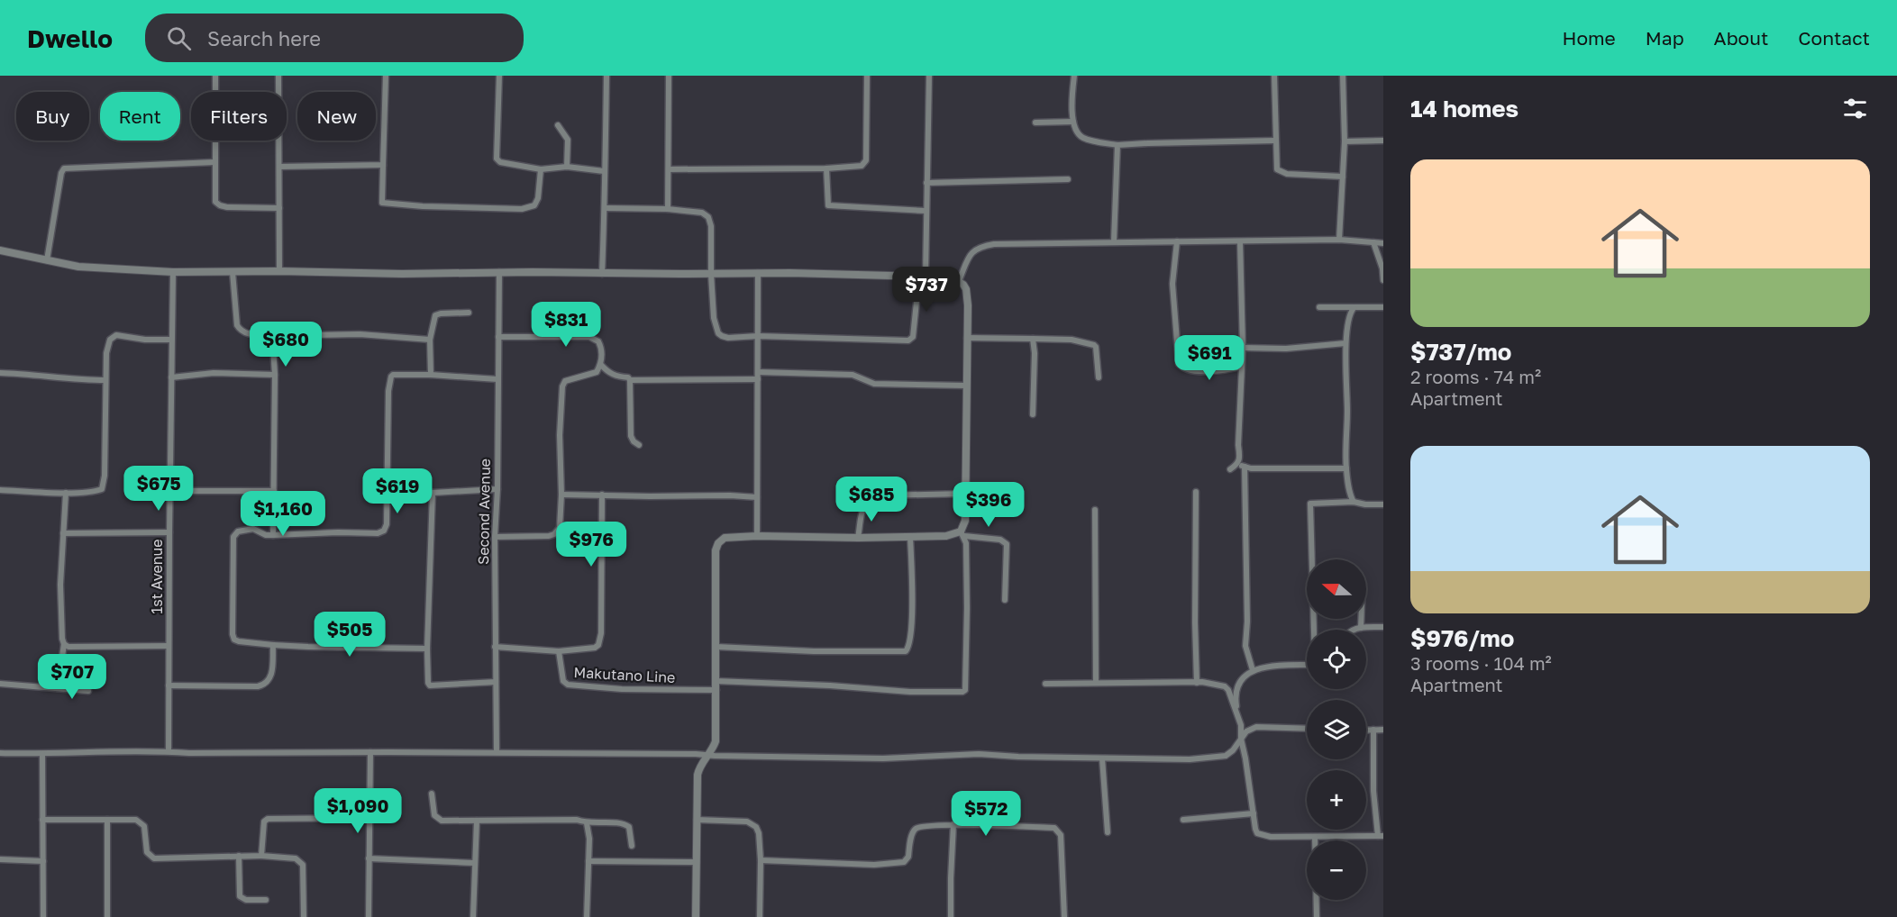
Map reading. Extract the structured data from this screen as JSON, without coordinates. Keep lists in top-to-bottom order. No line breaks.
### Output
{"streets":{"street":["Second Avenue","1st Avenue","Makutano Line"]},"north":"left","page":{"header":"Dwello","search":"Search here","nav":["Home","Map","About","Contact"],"heading":"14 homes","chip":["Buy","Rent","Filters","New"],"list":[{"name":"$737/mo","note":"2 rooms · 74 m² · Apartment"},{"name":"$976/mo","note":"3 rooms · 104 m² · Apartment"}],"price":["$737","$831","$680","$691","$675","$619","$685","$396","$1,160","$976","$505","$707","$1,090","$572"],"map_buttons":["+","−"]}}
